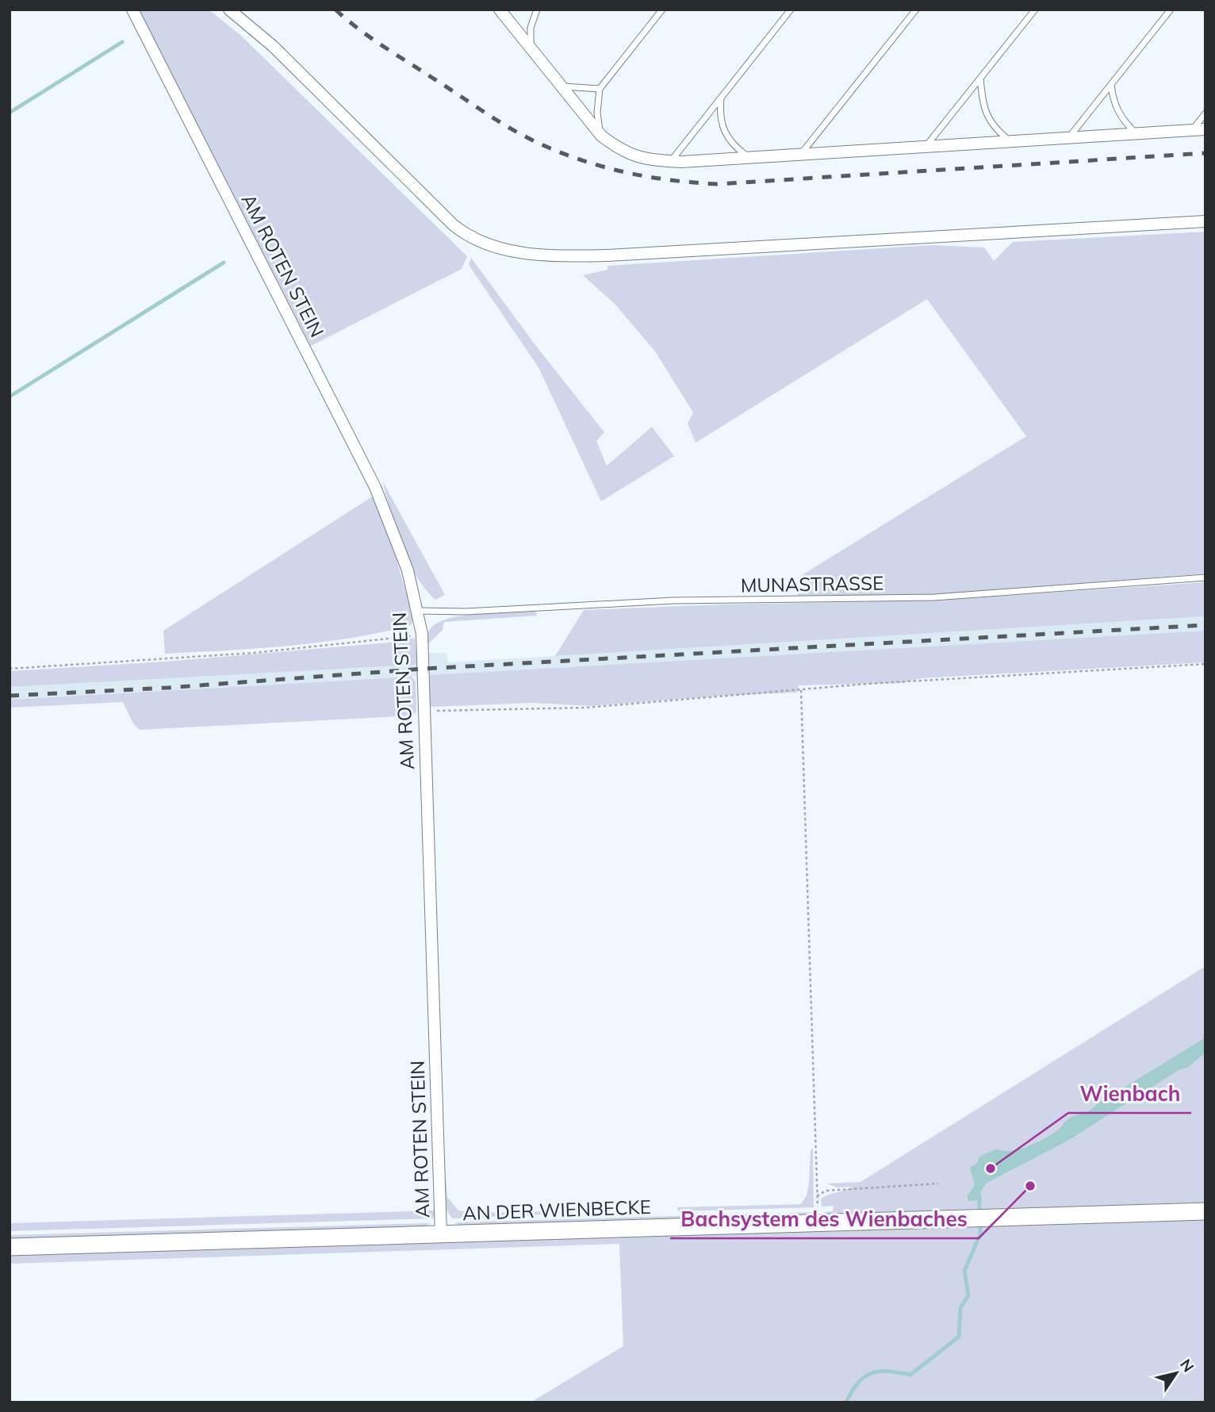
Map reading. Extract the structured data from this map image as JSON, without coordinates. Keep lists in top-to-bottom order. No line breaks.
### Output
{"streets":{"street":["AM ROTEN STEIN","AN DER WIENBECKE"],"lane":["MUNASTRASSE"]},"crossings":[["AM ROTEN STEIN","MUNASTRASSE"],["AM ROTEN STEIN","AN DER WIENBECKE"]],"places":["Wienbach","Bachsystem des Wienbaches"],"north":"top right"}
